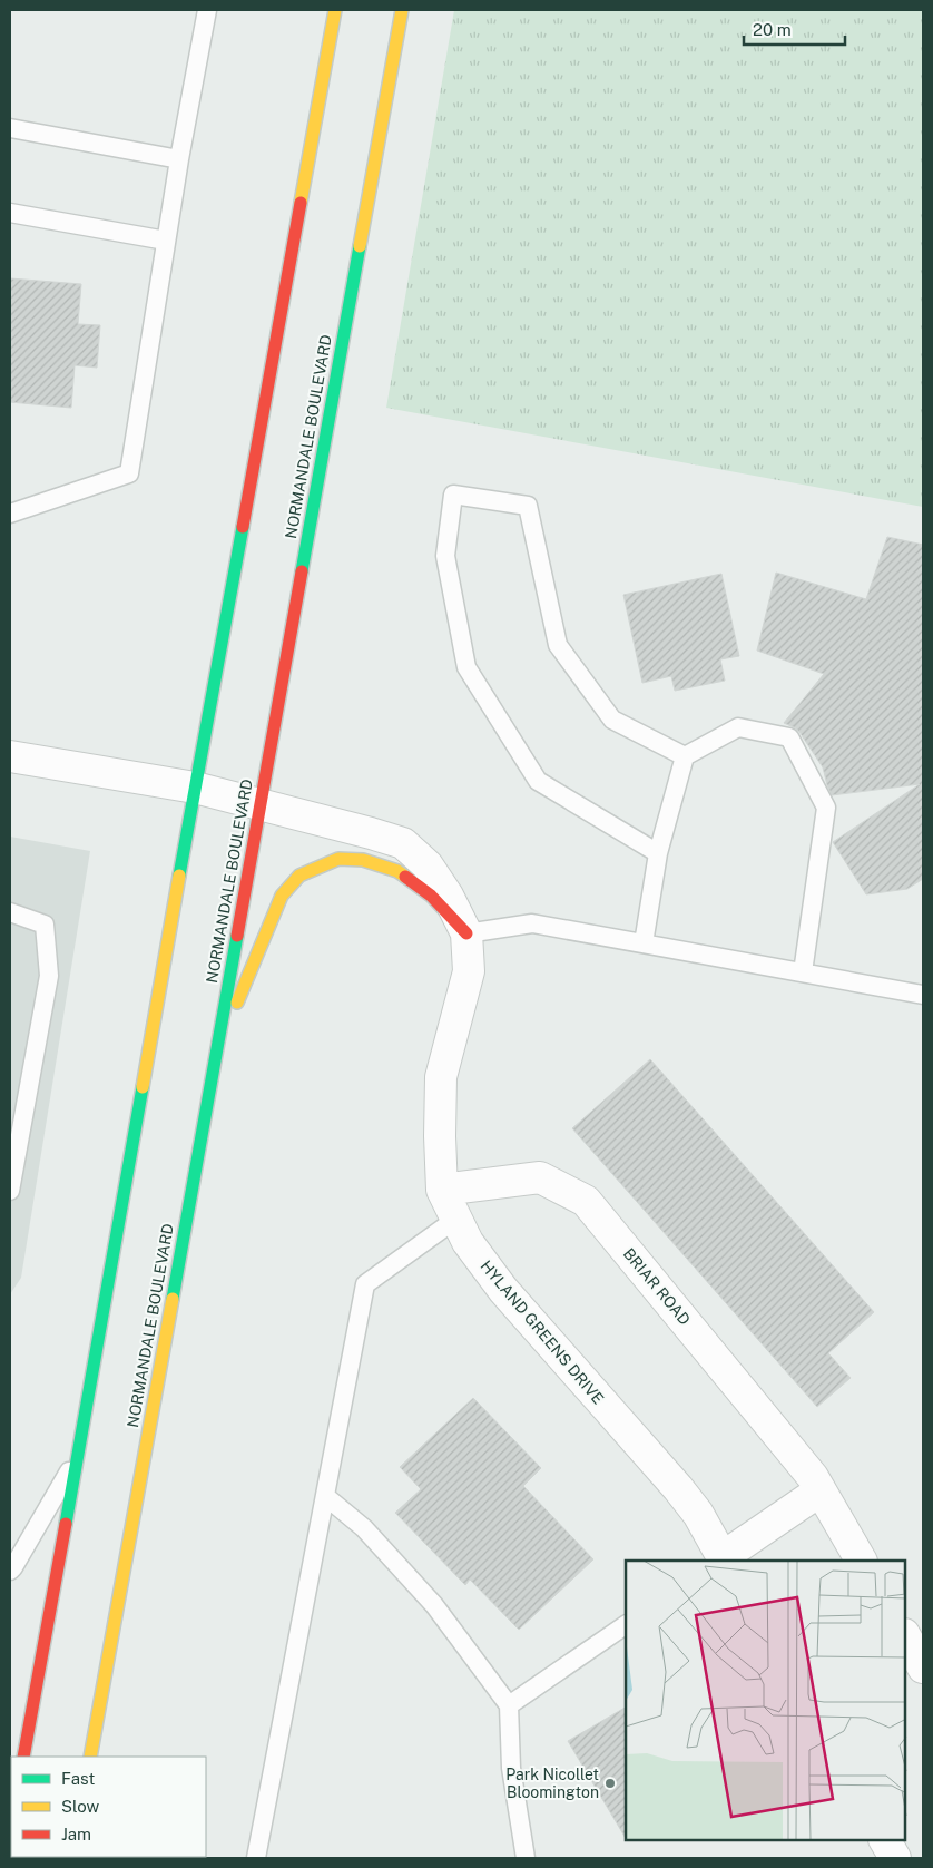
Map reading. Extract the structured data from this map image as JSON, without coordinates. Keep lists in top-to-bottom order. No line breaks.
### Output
{"streets":{"main road":["NORMANDALE BOULEVARD"],"street":["BRIAR ROAD","HYLAND GREENS DRIVE"]},"crossings":[["NORMANDALE BOULEVARD","HYLAND GREENS DRIVE"],["BRIAR ROAD","HYLAND GREENS DRIVE"]],"places":["Park Nicollet Bloomington"],"legend":["Fast","Slow","Jam"],"scale_bar":"20 m"}
